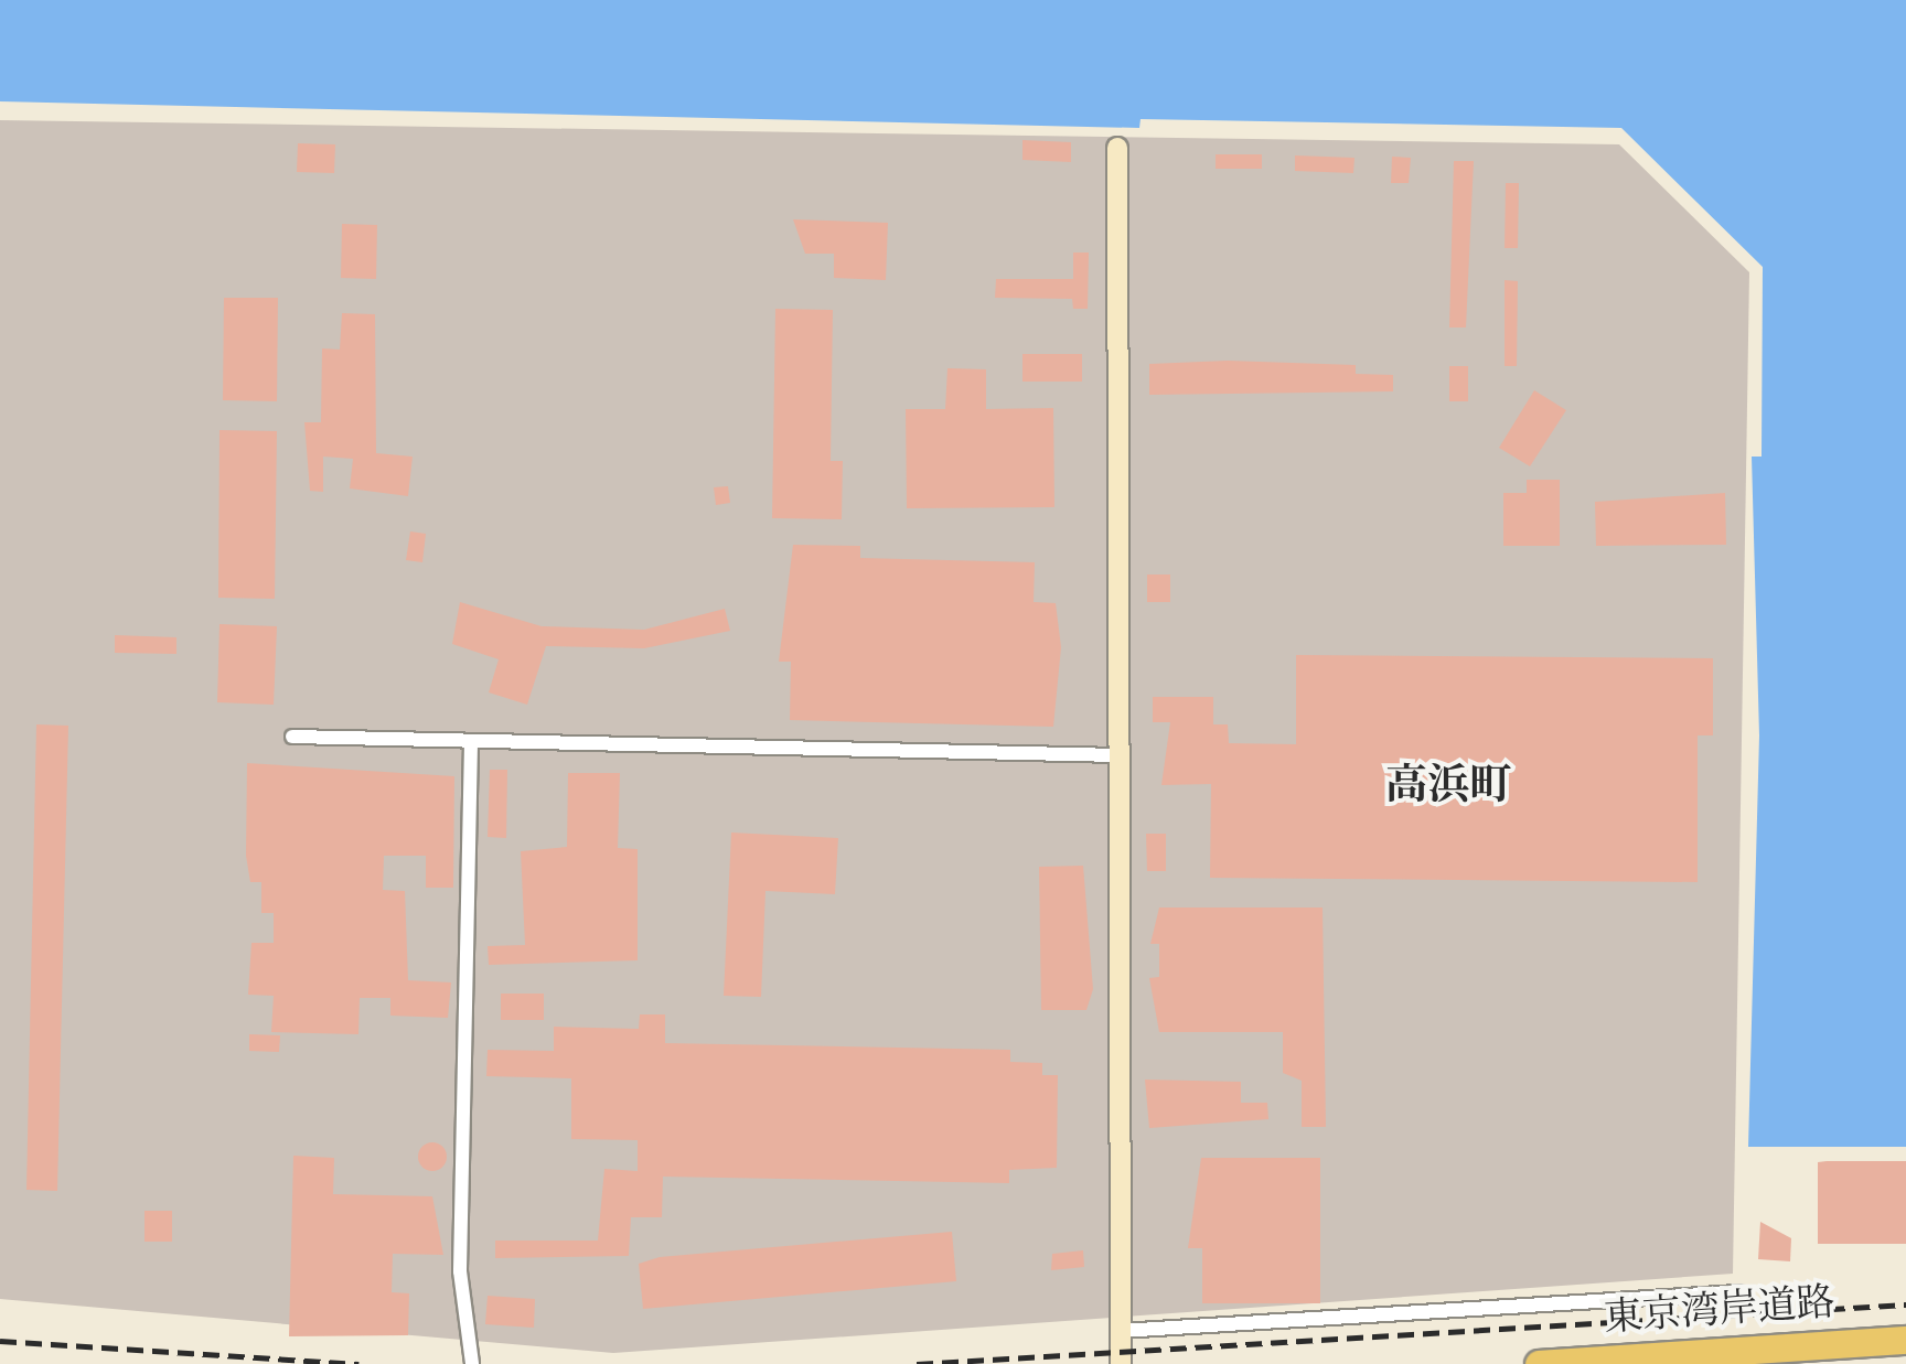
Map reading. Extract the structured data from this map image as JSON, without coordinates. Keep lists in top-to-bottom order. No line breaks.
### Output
{"streets":{"highway":["東京湾岸道路"]},"districts":["高浜町"]}
